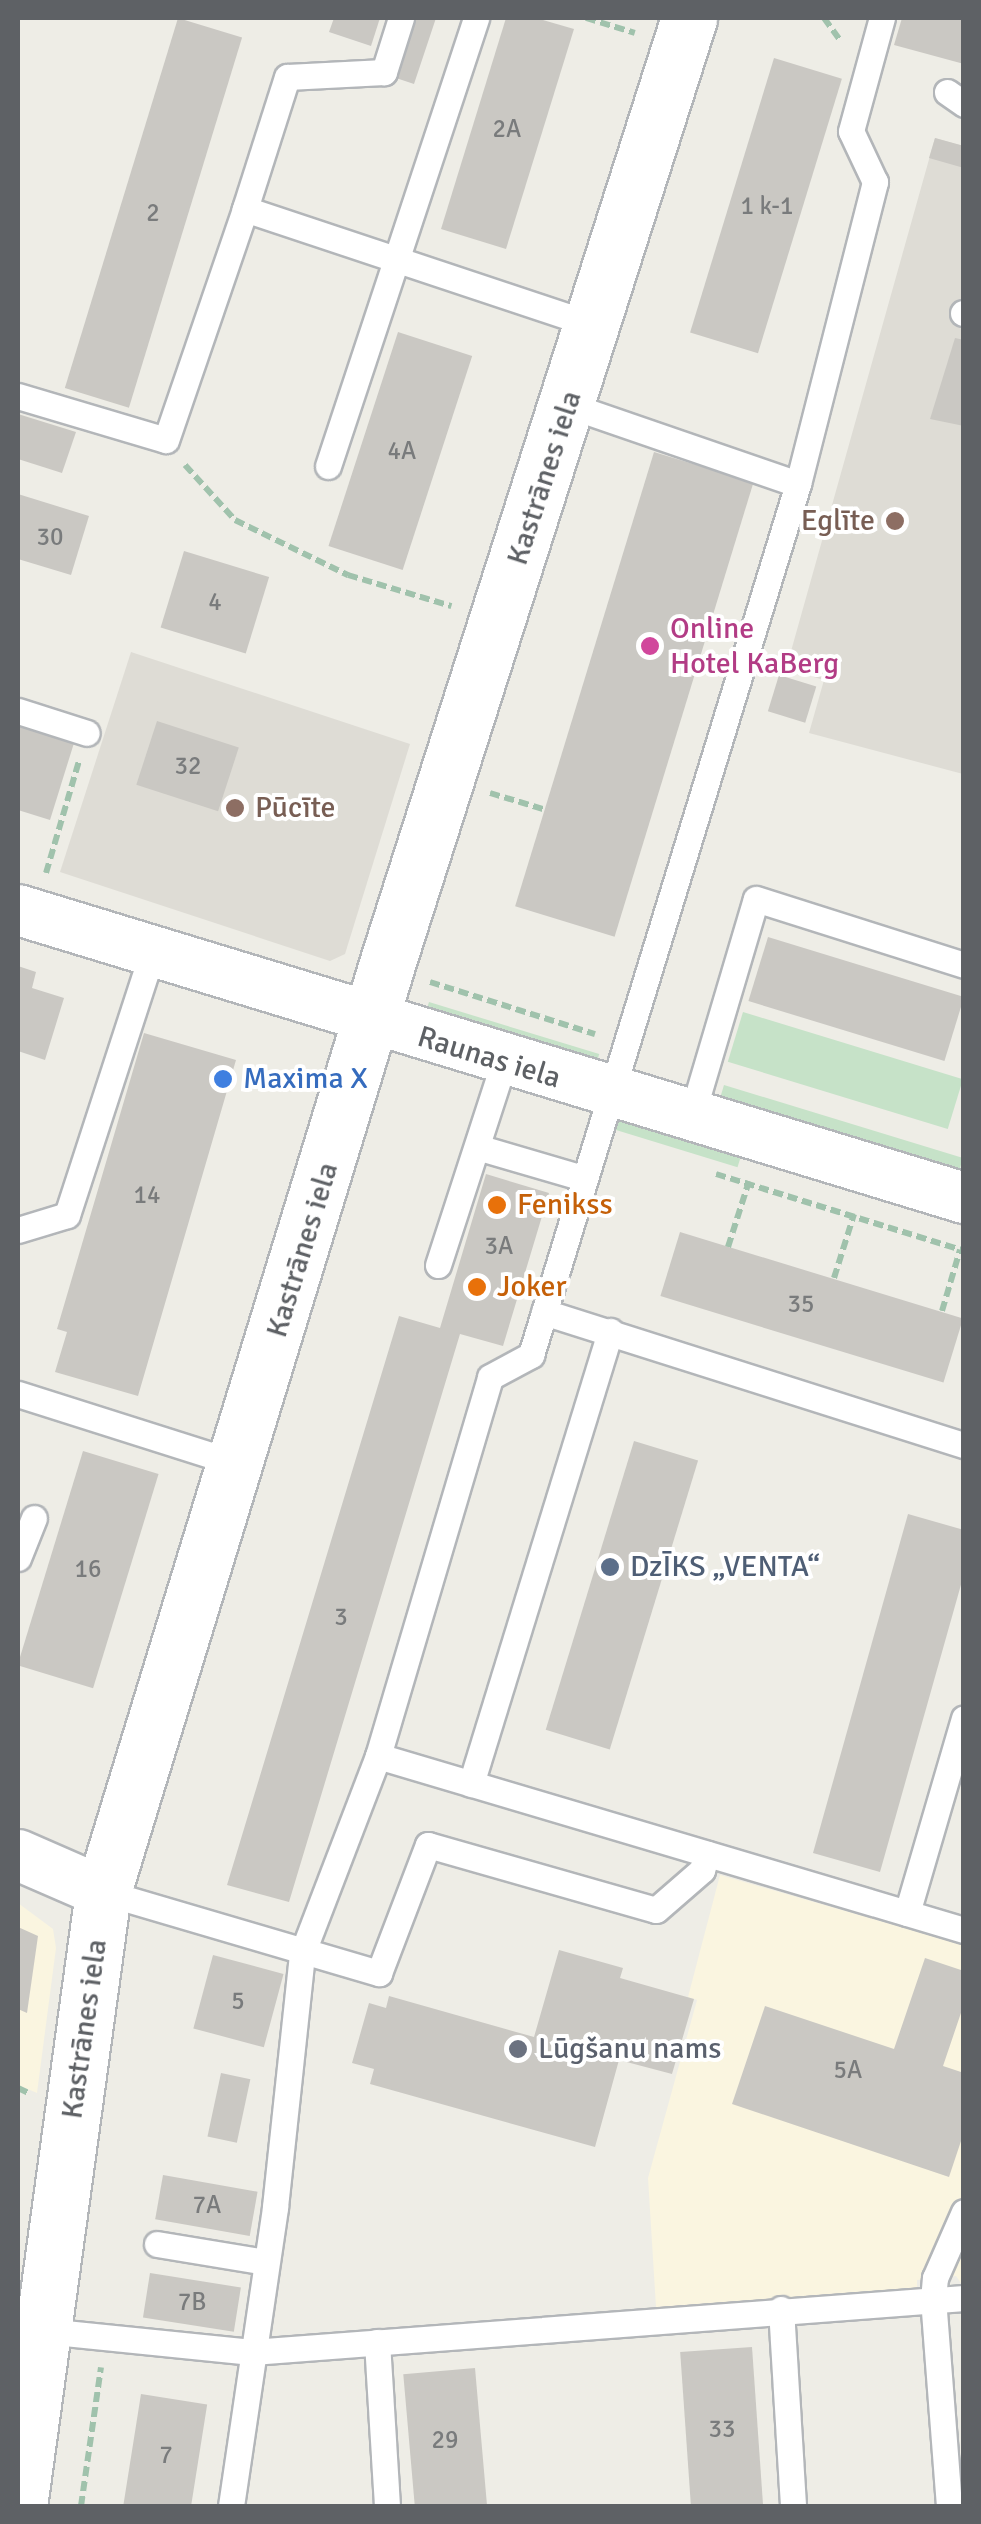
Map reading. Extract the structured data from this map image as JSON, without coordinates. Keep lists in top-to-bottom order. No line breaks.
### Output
{"streets":{"street":["Kastrānes iela","Raunas iela"]},"crossings":[["Kastrānes iela","Raunas iela"]],"places":["Eglīte","Online Hotel KaBerg","Pūcīte","Maxima X","Fenikss","Joker","DzĪKS „VENTA“","Lūgšanu nams"],"house_numbers":["2A","1 k-1","2","4A","30","4","32","14","3A","35","16","3","5","5A","7A","7B","33","29","7"]}
